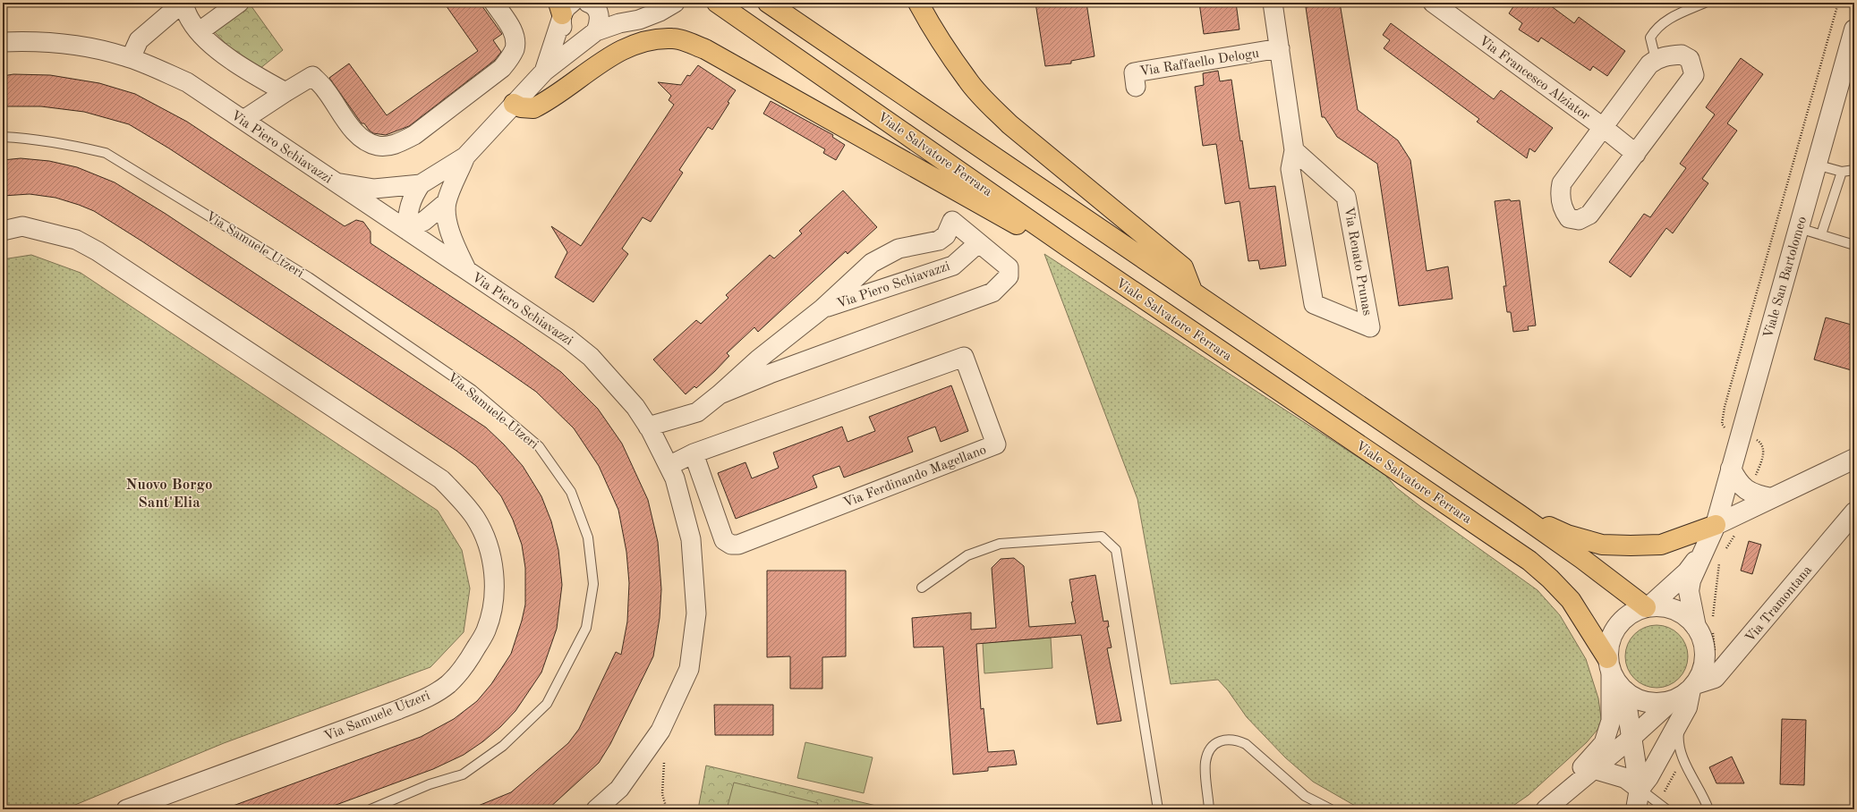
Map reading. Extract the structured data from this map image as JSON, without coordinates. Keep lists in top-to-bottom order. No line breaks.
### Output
{"streets":{"highway":["Viale Salvatore Ferrara"],"street":["Via Raffaello Delogu","Via Francesco Alziator","Via Piero Schiavazzi","Via Samuele Utzeri","Via Renato Prunas","Viale San Bartolomeo","Via Ferdinando Magellano","Via Tramontana"]},"crossings":[["Via Raffaello Delogu","Via Renato Prunas"],["Via Piero Schiavazzi","Via Ferdinando Magellano"],["Viale Salvatore Ferrara","Viale San Bartolomeo"],["Viale Salvatore Ferrara","Via Tramontana"],["Viale San Bartolomeo","Via Tramontana"]],"districts":["Nuovo Borgo Sant'Elia"]}
